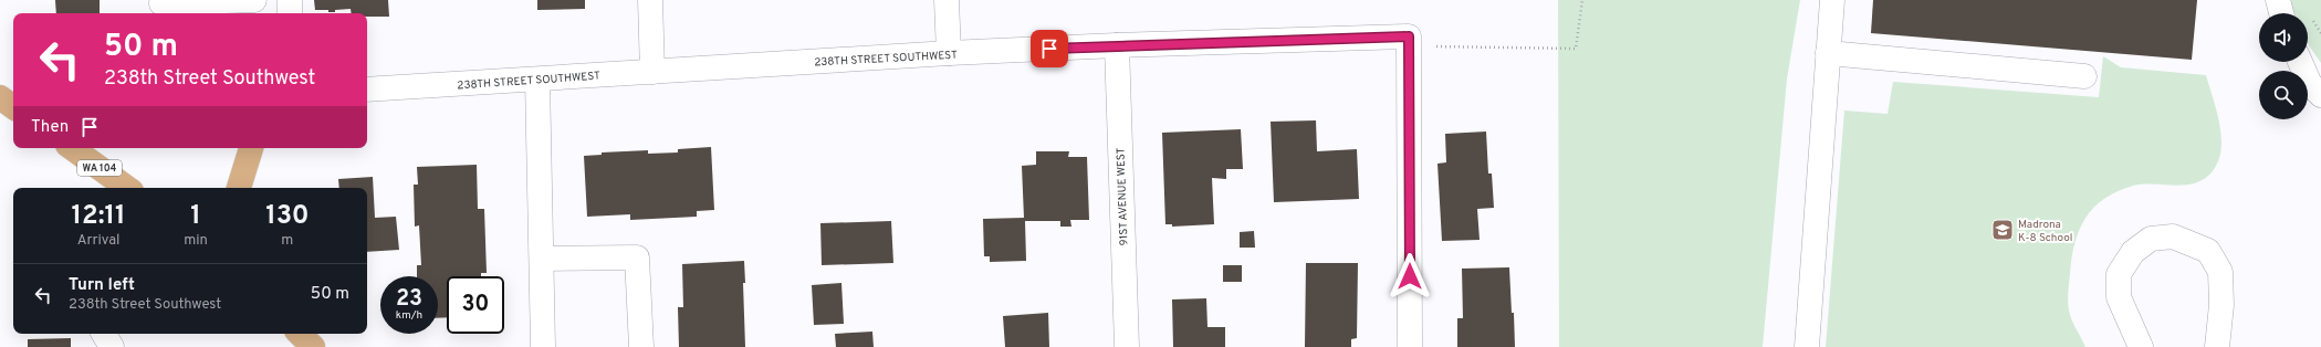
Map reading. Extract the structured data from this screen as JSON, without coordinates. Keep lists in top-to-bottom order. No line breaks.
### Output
{"streets":{"main road":["WA 104"],"street":["238TH STREET SOUTHWEST","91ST AVENUE WEST"]},"crossings":[["238TH STREET SOUTHWEST","91ST AVENUE WEST"]],"places":{"school or university":["Madrona K-8 School"]},"page":{"turn":["50 m","238th Street Southwest"],"then":"Then","eta":["12:11","Arrival","1","min","130","m"],"list":[{"name":"Turn left","note":"238th Street Southwest","value":"50 m"}],"speed":"23 km/h","limit":"30"}}
